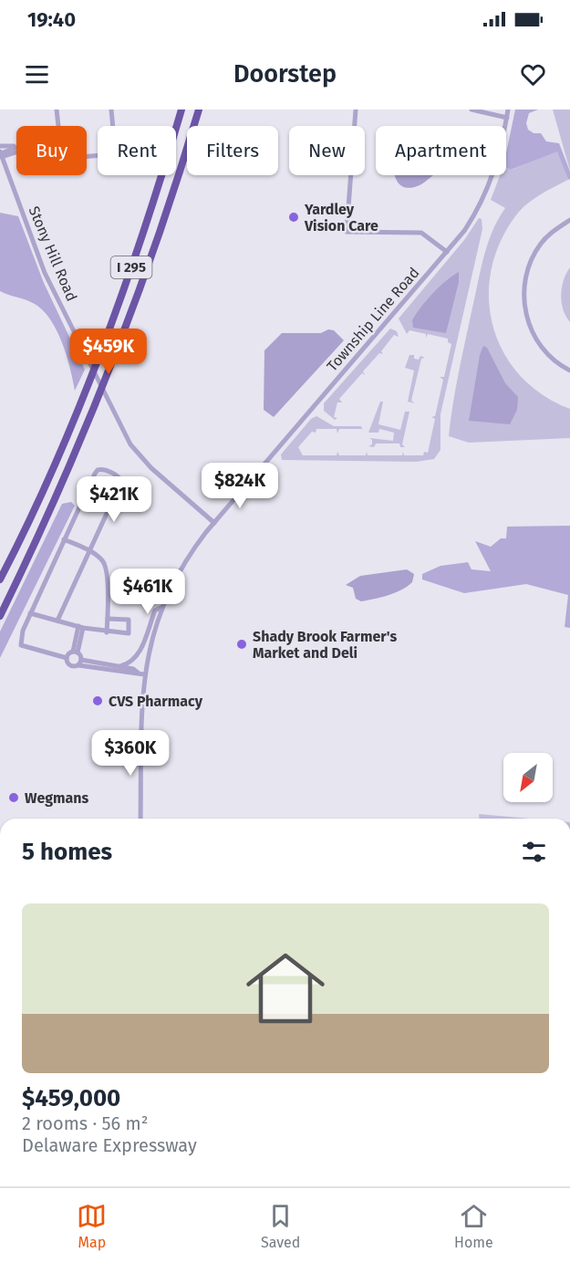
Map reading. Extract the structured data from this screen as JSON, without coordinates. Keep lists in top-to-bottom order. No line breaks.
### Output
{"streets":{"highway":["I 295"],"street":["Stony Hill Road","Township Line Road"]},"crossings":[["Stony Hill Road","Township Line Road"]],"places":["Yardley Vision Care","Shady Brook Farmer's Market and Deli","CVS Pharmacy","Wegmans"],"north":"bottom left","page":{"status":"19:40","header":"Doorstep","chip":["Buy","Rent","Filters","New","Apartment"],"price":["$459K","$824K","$421K","$461K","$360K"],"heading":"5 homes","list":[{"name":"$459,000","note":"2 rooms · 56 m² · Delaware Expressway"}],"tabs":["Map","Saved","Home"]}}
